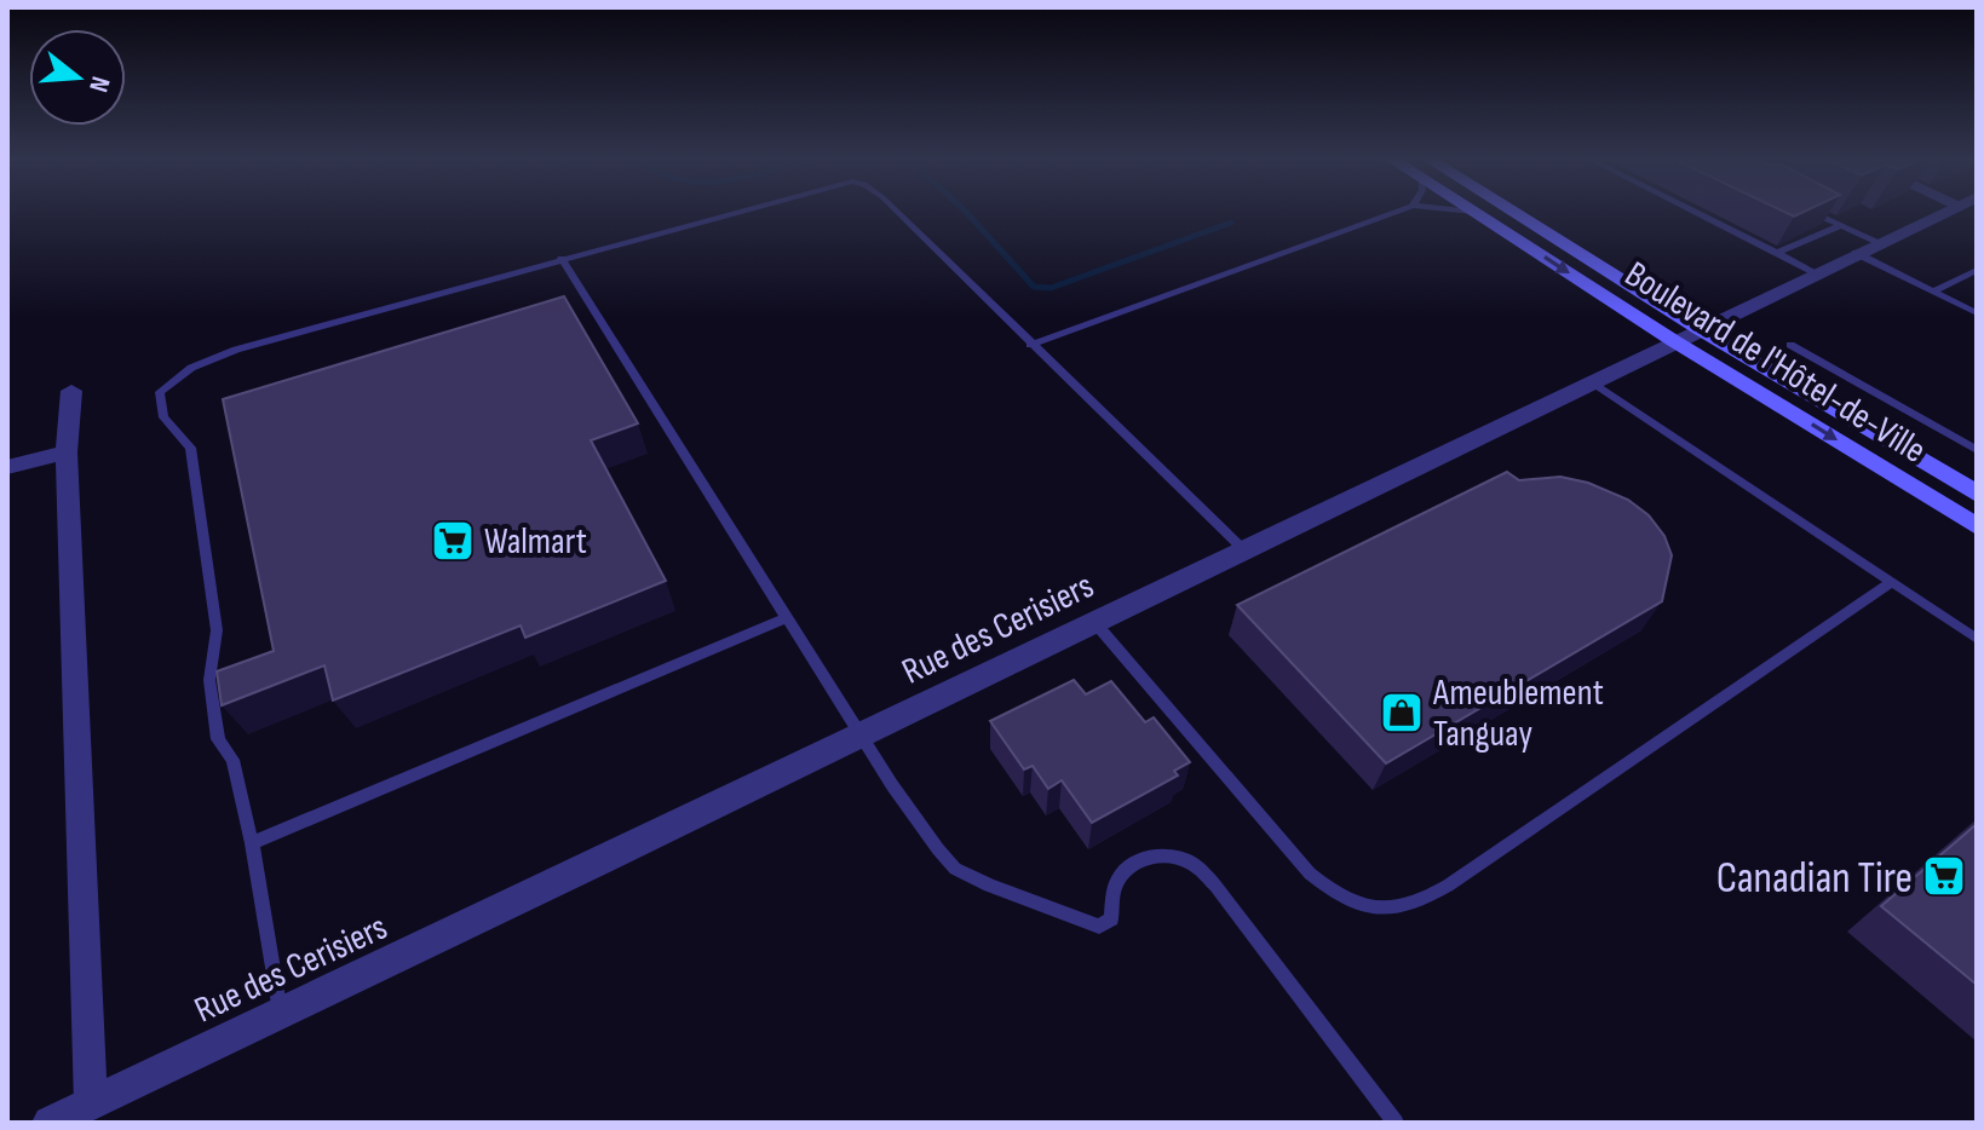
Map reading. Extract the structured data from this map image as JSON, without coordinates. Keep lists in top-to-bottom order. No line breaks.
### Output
{"streets":{"main road":["Boulevard de l'Hôtel-de-Ville"],"street":["Rue des Cerisiers"]},"crossings":[["Boulevard de l'Hôtel-de-Ville","Rue des Cerisiers"]],"places":{"supermarket":["Walmart","Canadian Tire"],"shop":["Ameublement Tanguay"]},"north":"right"}
